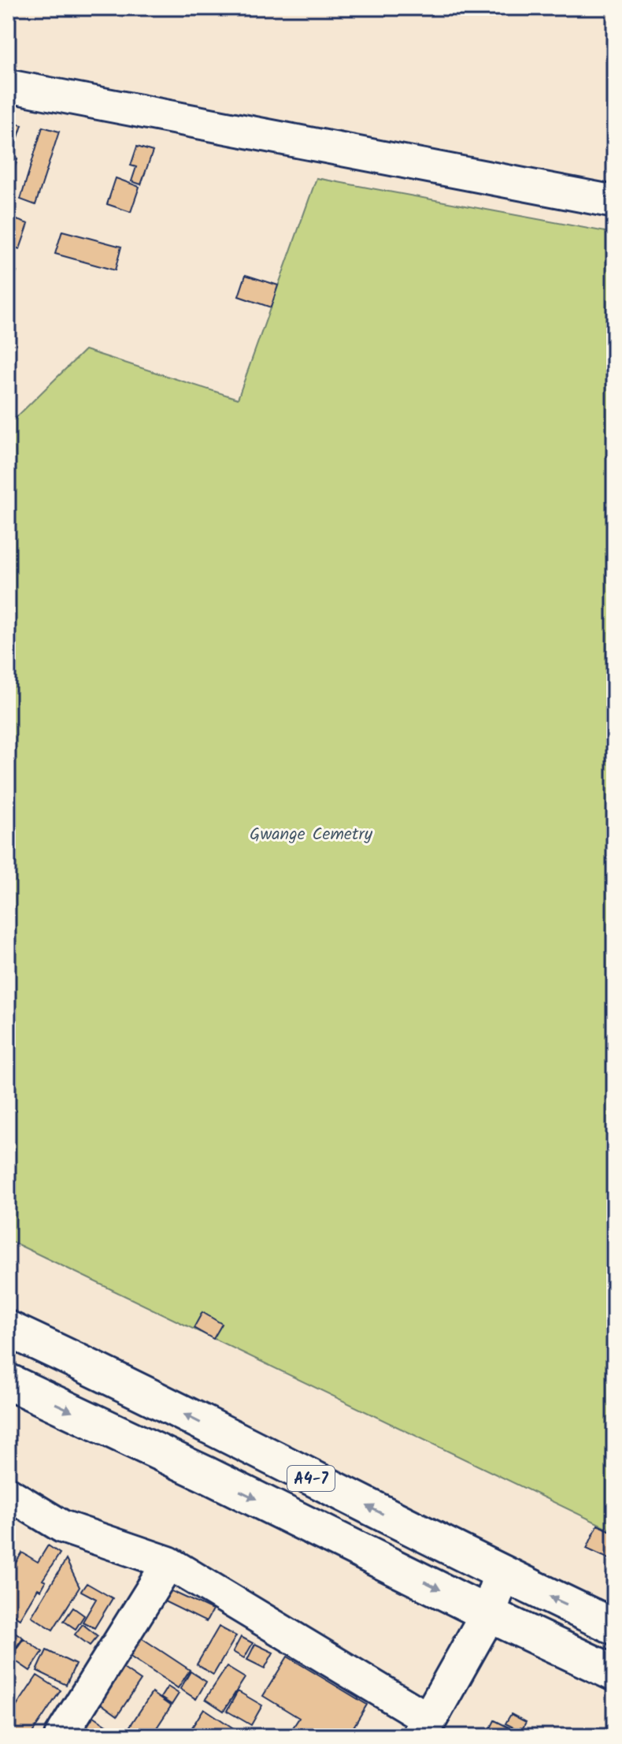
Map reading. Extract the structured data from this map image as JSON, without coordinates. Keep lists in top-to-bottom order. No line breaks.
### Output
{"streets":{"main road":["A4-7"]},"parks":["Gwange Cemetry"]}
